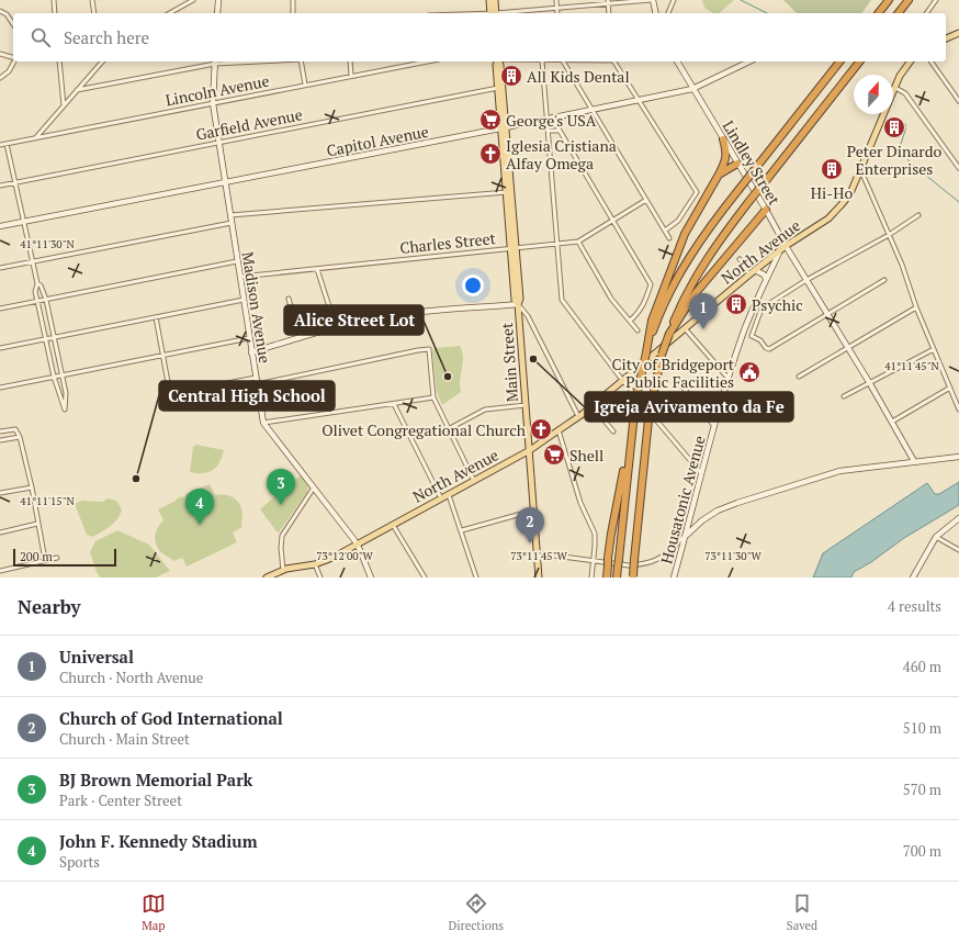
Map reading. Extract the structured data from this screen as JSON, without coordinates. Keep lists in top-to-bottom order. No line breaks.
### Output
{"streets":{"main road":["Capitol Avenue","Lindley Street","North Avenue","Madison Avenue","Main Street","Housatonic Avenue"],"street":["Lincoln Avenue","Garfield Avenue","Charles Street"]},"crossings":[["Lincoln Avenue","Madison Avenue"],["Garfield Avenue","Madison Avenue"],["Garfield Avenue","Main Street"],["Capitol Avenue","Lindley Street"],["Capitol Avenue","Madison Avenue"],["Capitol Avenue","Main Street"],["Lindley Street","North Avenue"],["Charles Street","Madison Avenue"],["Charles Street","Main Street"],["North Avenue","Madison Avenue"],["North Avenue","Main Street"],["North Avenue","Housatonic Avenue"]],"places":{"building":["All Kids Dental","Peter Dinardo Enterprises","Hi-Ho","Psychic"],"supermarket":["George's USA","Shell"],"church":["Iglesia Cristiana Alfay Omega","Olivet Congregational Church"],"other":["Igreja Avivamento da Fe","Alice Street Lot","Central High School"],"public building":["City of Bridgeport Public Facilities"]},"scale_bar":"200 m","north":"top","page":{"search":"Search here","pins":["1","3","4","2"],"scale":"200 m","heading":["Nearby","4 results"],"list":[{"mark":"1","name":"Universal","note":"Church · North Avenue","value":"460 m"},{"mark":"2","name":"Church of God International","note":"Church · Main Street","value":"510 m"},{"mark":"3","name":"BJ Brown Memorial Park","note":"Park · Center Street","value":"570 m"},{"mark":"4","name":"John F. Kennedy Stadium","note":"Sports","value":"700 m"}],"nav":["Map","Directions","Saved"]},"coordinates":["41°11'30\"N","41°11'45\"N","41°11'15\"N","73°12'00\"W","73°11'45\"W","73°11'30\"W"]}
